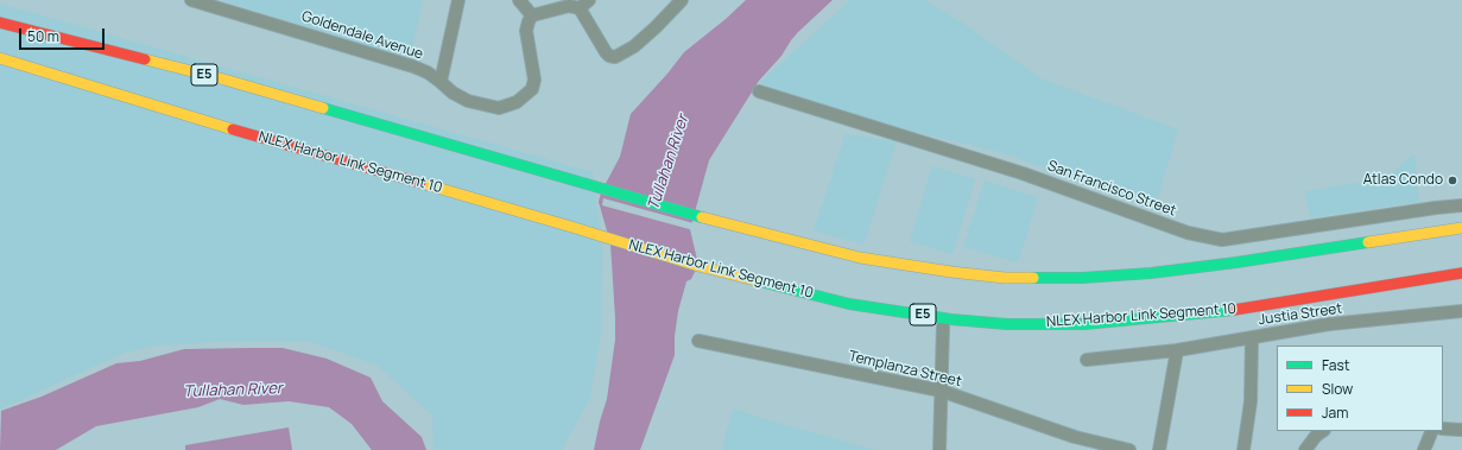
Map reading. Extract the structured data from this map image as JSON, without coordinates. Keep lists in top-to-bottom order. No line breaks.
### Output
{"streets":{"highway":["E5","NLEX Harbor Link Segment 10"],"street":["Goldendale Avenue","San Francisco Street","Justia Street","Templanza Street"]},"water":["Tullahan River"],"places":["Atlas Condo"],"legend":["Fast","Slow","Jam"],"scale_bar":"50 m"}
